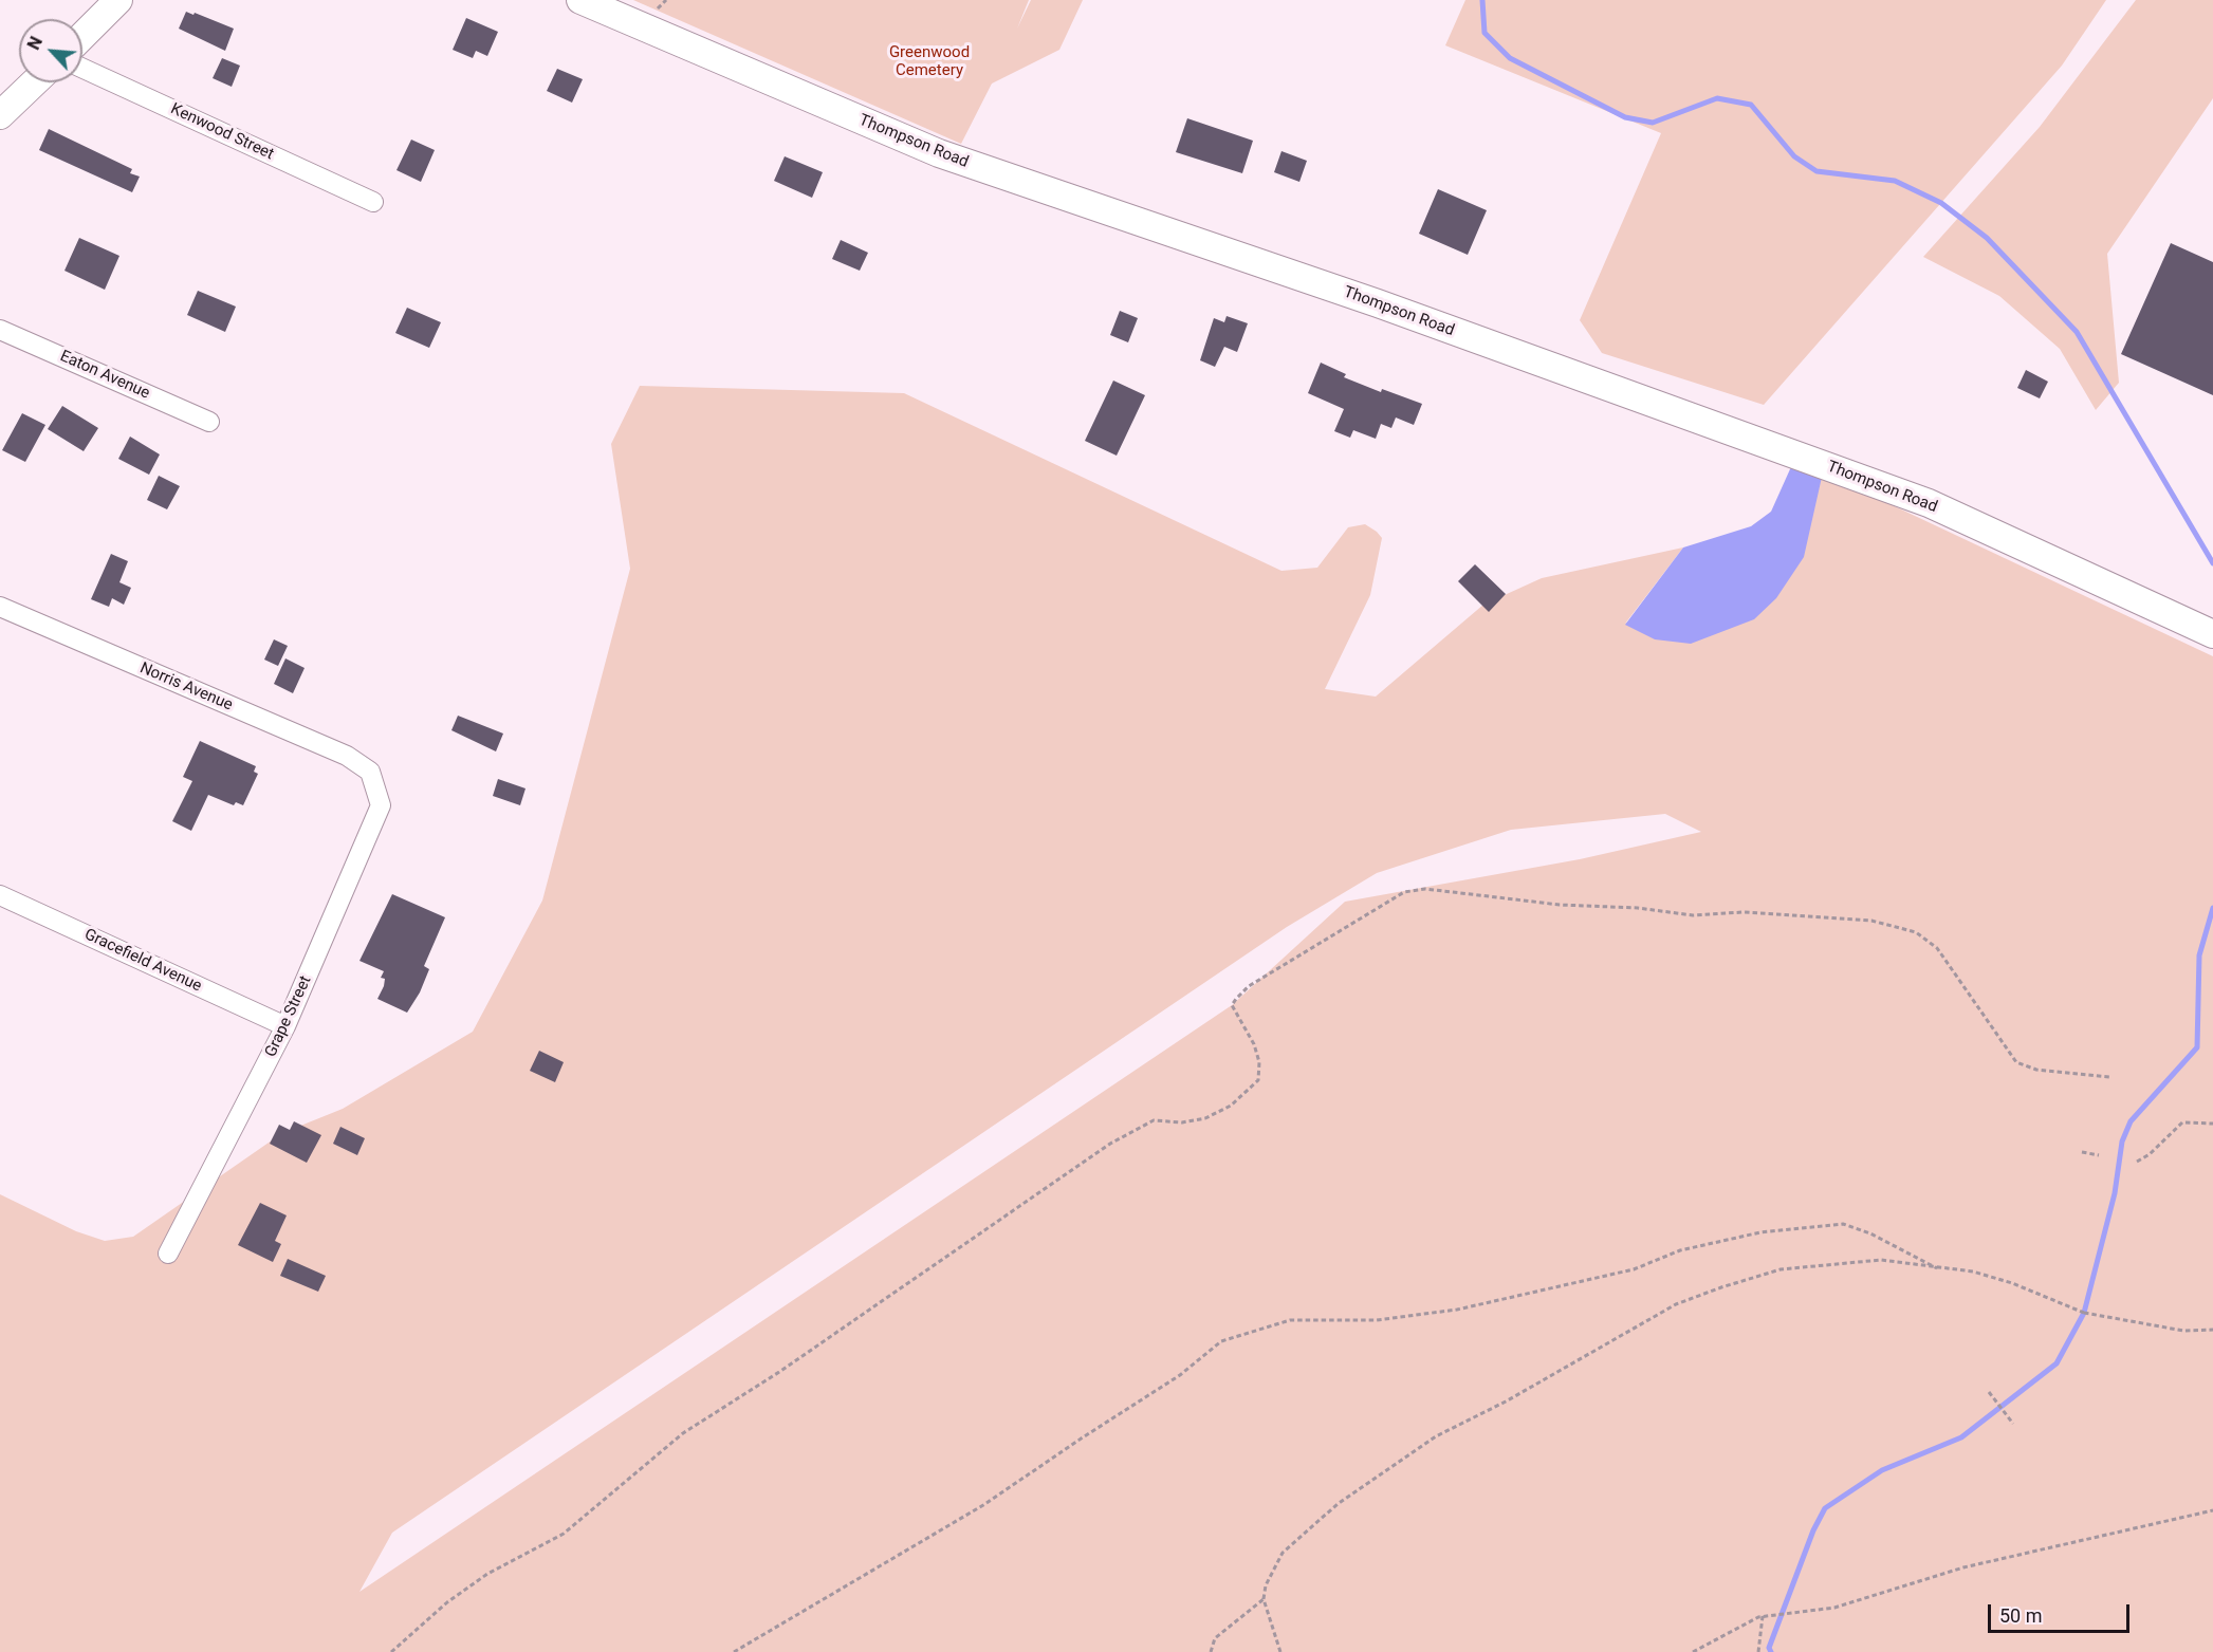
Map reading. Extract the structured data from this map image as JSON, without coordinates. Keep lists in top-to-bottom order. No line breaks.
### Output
{"streets":{"main road":["Thompson Road"],"street":["Kenwood Street","Eaton Avenue","Norris Avenue","Gracefield Avenue","Grape Street"]},"crossings":[["Norris Avenue","Grape Street"],["Gracefield Avenue","Grape Street"]],"parks":["Greenwood Cemetery"],"scale_bar":"50 m","north":"top left"}
